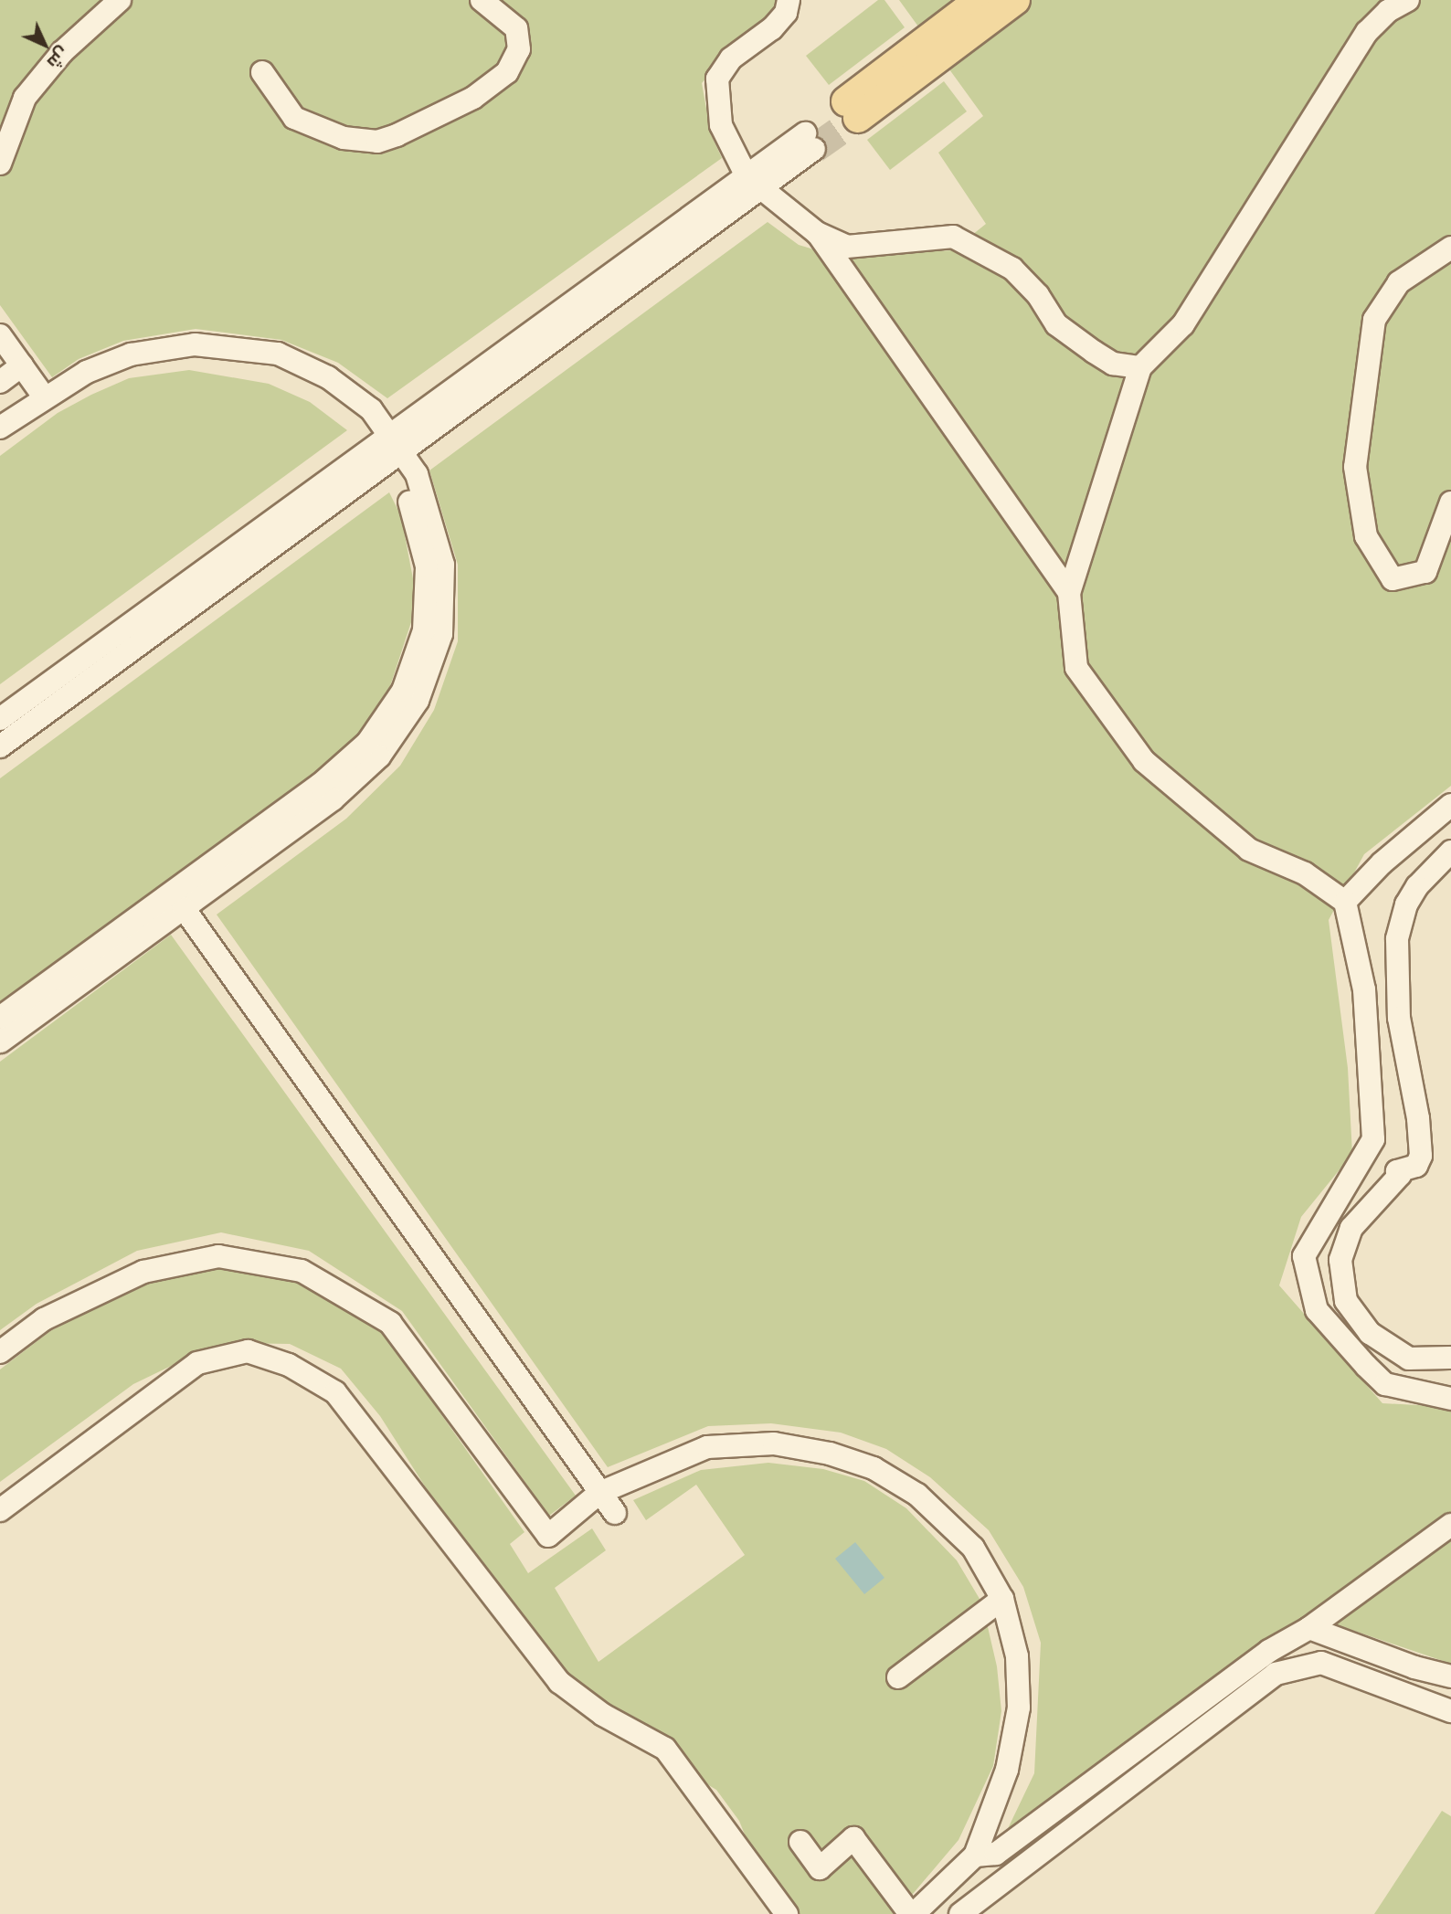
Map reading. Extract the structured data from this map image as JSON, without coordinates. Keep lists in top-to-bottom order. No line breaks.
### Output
{"north":"bottom right"}
